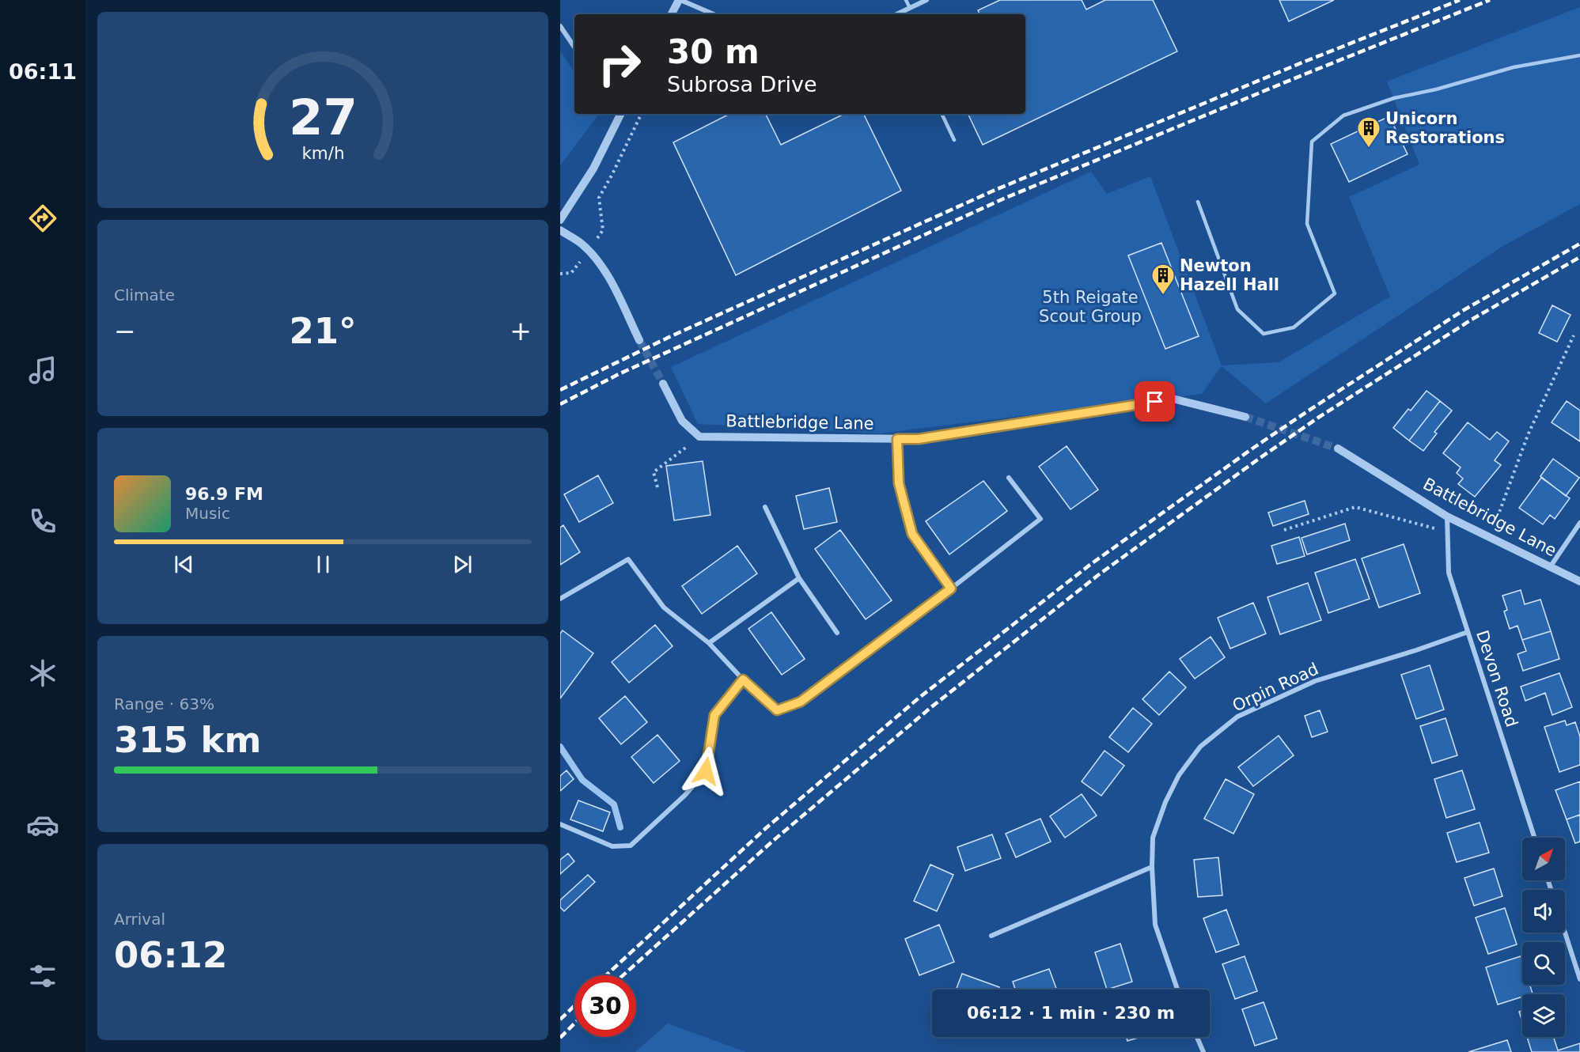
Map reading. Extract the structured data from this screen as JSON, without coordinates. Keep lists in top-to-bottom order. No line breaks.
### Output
{"streets":{"street":["Battlebridge Lane","Devon Road","Orpin Road"]},"crossings":[["Battlebridge Lane","Devon Road"],["Devon Road","Orpin Road"]],"parks":["5th Reigate Scout Group"],"places":{"building":["Unicorn Restorations","Newton Hazell Hall"]},"north":"top right","page":{"tabs":"06:11","turn":["30 m","Subrosa Drive"],"tile":["Climate",["Range · 63%","315 km"],["Arrival","06:12"]],"heat":["−","21°","+"],"song":["96.9 FM","Music"],"limit":"30","trip":"06:12 · 1 min · 230 m","gauge":["27","km/h"]}}
